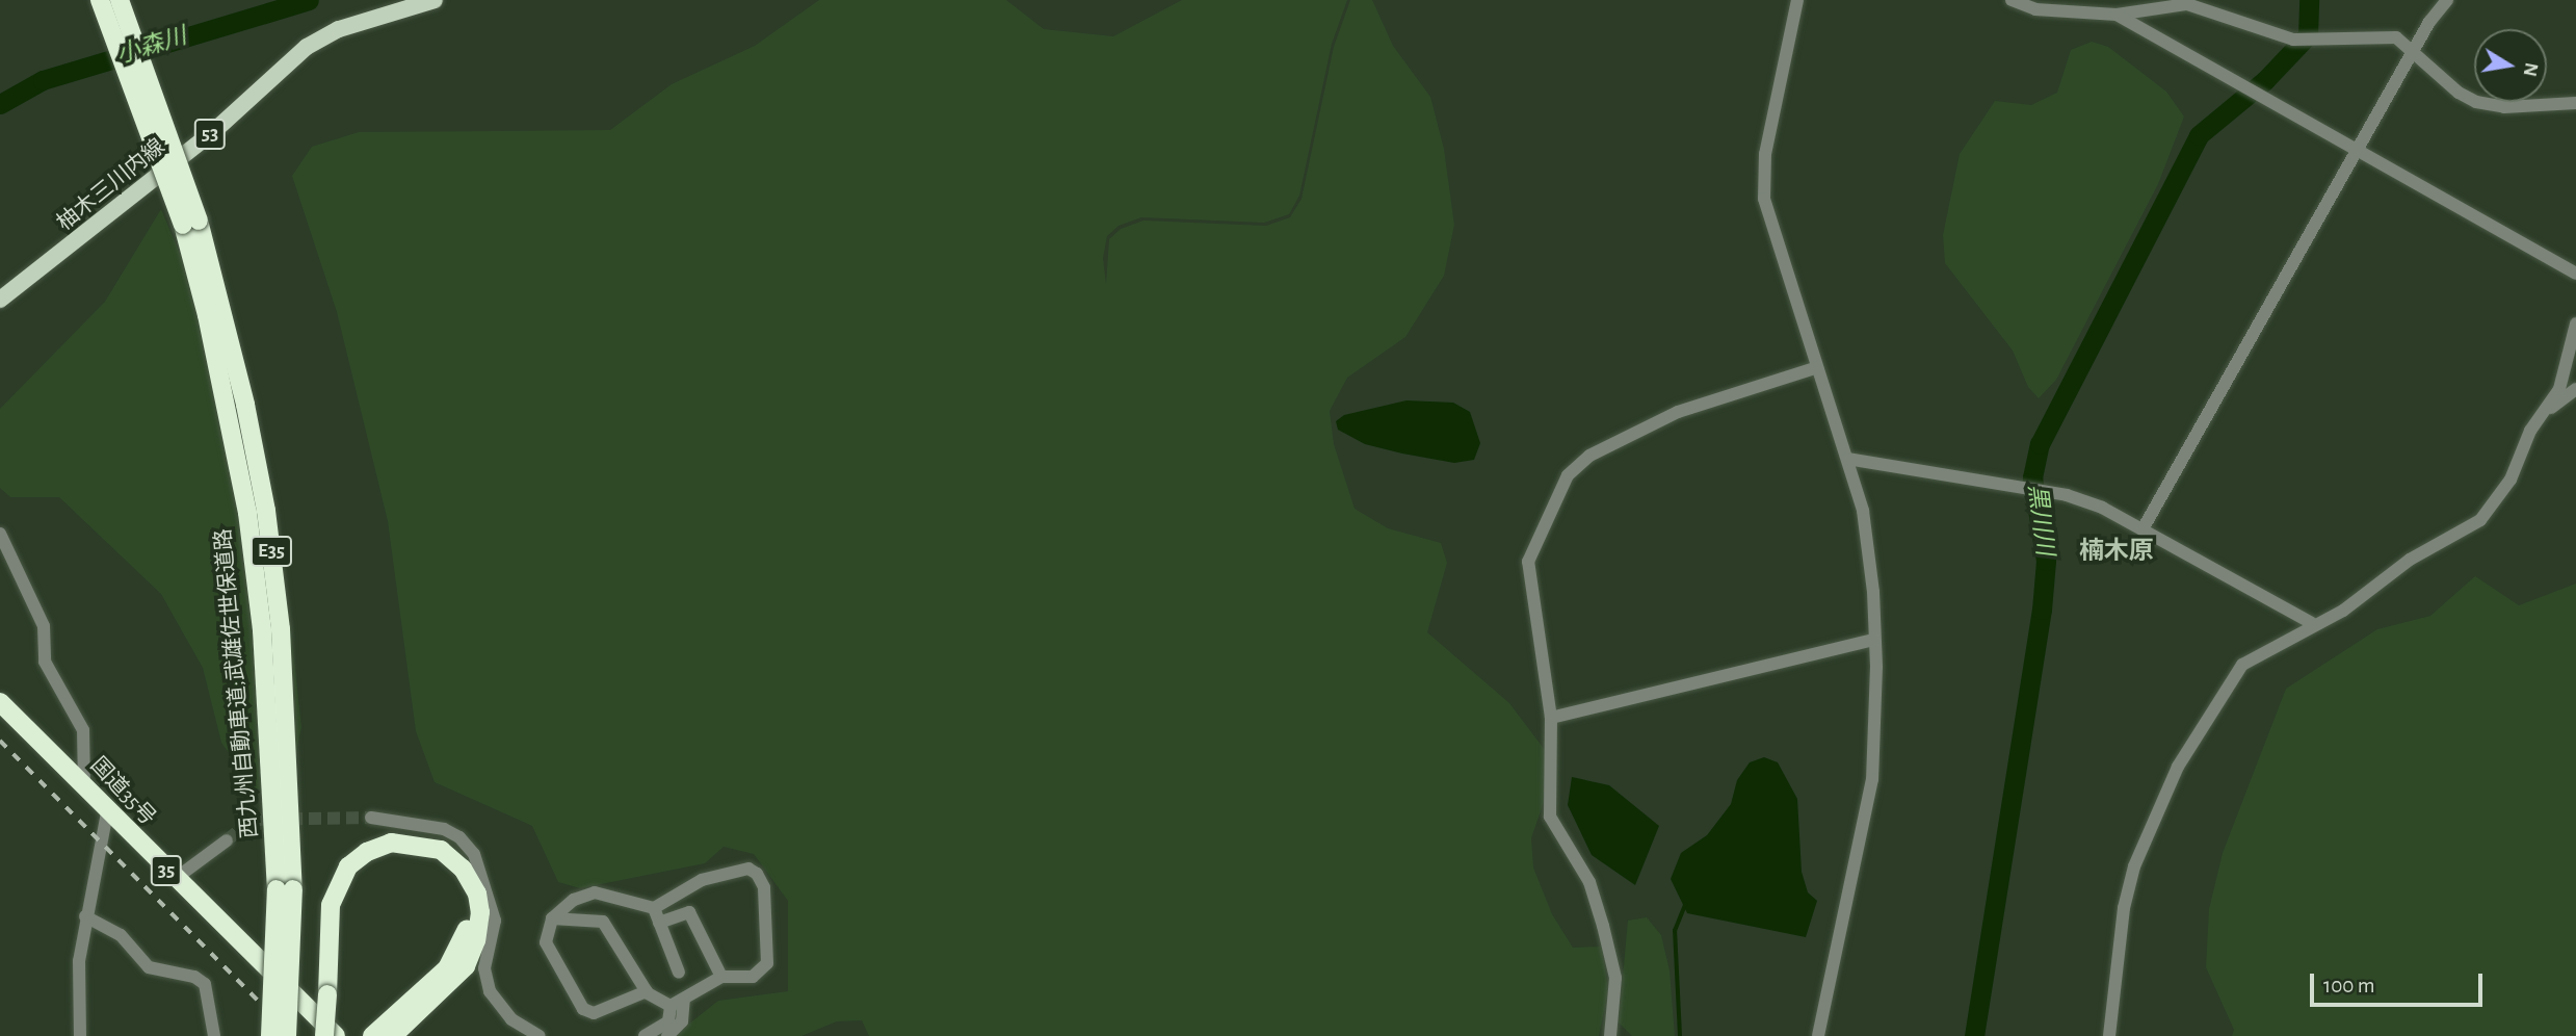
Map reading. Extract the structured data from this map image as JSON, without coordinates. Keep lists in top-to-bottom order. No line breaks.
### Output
{"streets":{"highway":["E35","西九州自動車道;武雄佐世保道路","国道35号","35"],"main road":["53","柚木三川内線"]},"districts":["楠木原"],"water":["小森川","黒川川"],"scale_bar":"100 m","north":"right"}
